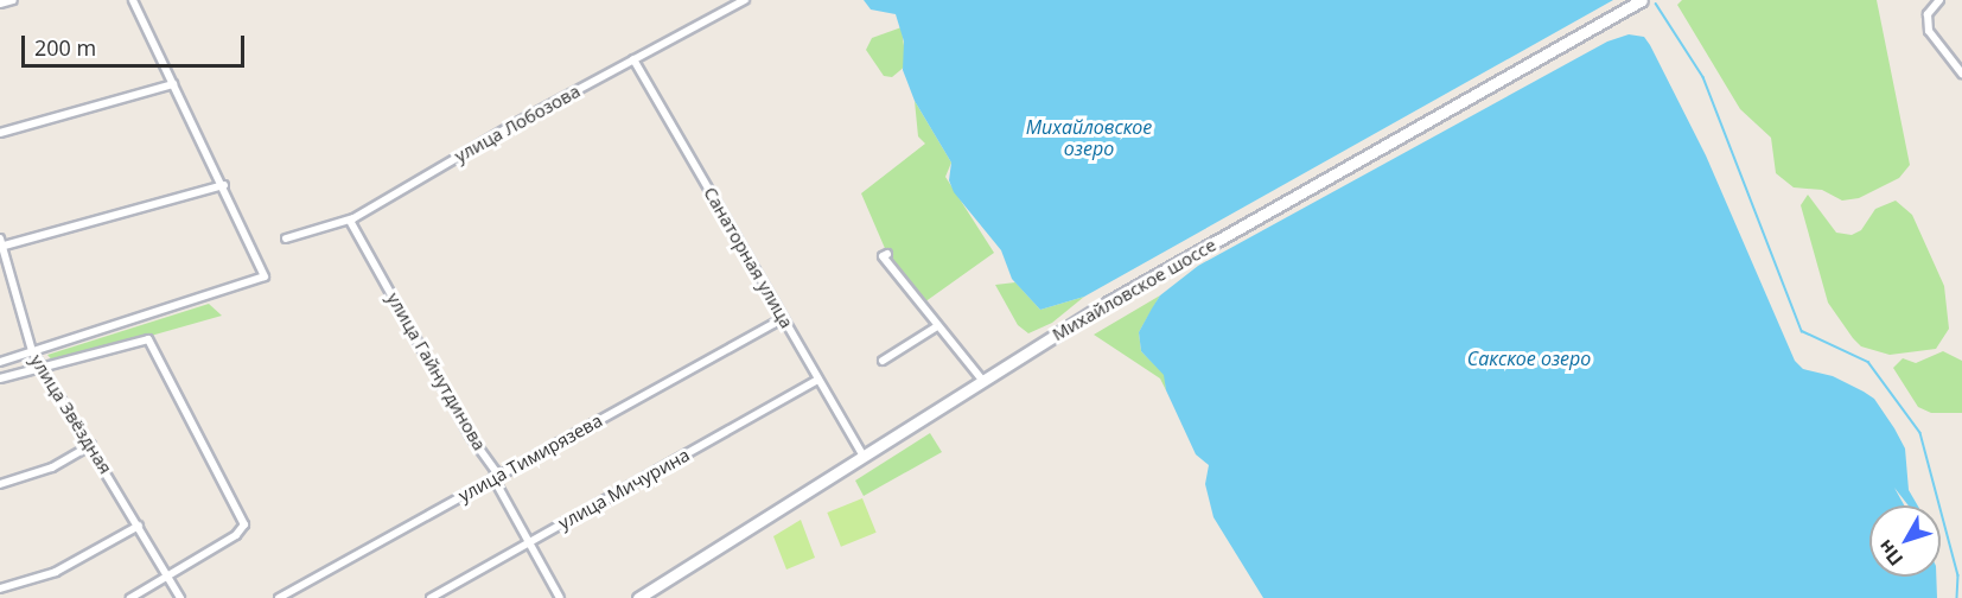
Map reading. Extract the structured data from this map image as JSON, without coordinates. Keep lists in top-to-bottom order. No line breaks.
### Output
{"streets":{"main road":["Михайловское шоссе"],"street":["улица Лобозова","Санаторная улица","улица Гайнутдинова","улица Звёздная","улица Тимирязева","улица Мичурина"]},"crossings":[["улица Лобозова","Санаторная улица"],["улица Лобозова","улица Гайнутдинова"],["Санаторная улица","Михайловское шоссе"],["Санаторная улица","улица Тимирязева"],["Санаторная улица","улица Мичурина"],["улица Гайнутдинова","улица Тимирязева"],["улица Гайнутдинова","улица Мичурина"]],"water":["Михайловское озеро","Сакское озеро"],"scale_bar":"200 m","north":"bottom left"}
